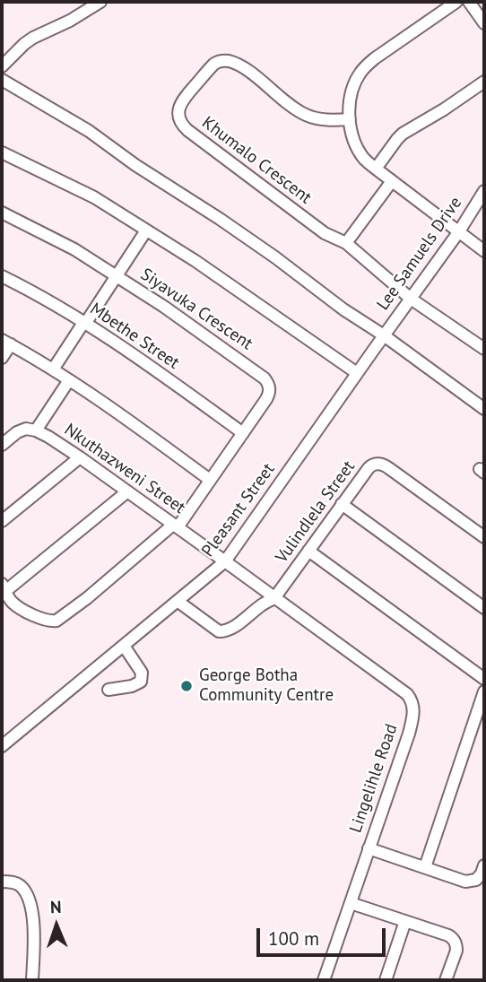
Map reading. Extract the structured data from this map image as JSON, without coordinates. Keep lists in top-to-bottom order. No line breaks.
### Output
{"streets":{"street":["Khumalo Crescent","Lee Samuels Drive","Siyavuka Crescent","Mbethe Street","Nkuthazweni Street","Pleasant Street","Vulindlela Street","Lingelihle Road"]},"crossings":[["Khumalo Crescent","Lee Samuels Drive"],["Lee Samuels Drive","Pleasant Street"],["Siyavuka Crescent","Mbethe Street"],["Siyavuka Crescent","Nkuthazweni Street"],["Nkuthazweni Street","Pleasant Street"],["Nkuthazweni Street","Lingelihle Road"],["Pleasant Street","Lingelihle Road"],["Vulindlela Street","Lingelihle Road"]],"places":["George Botha Community Centre"],"scale_bar":"100 m","north":"top"}
